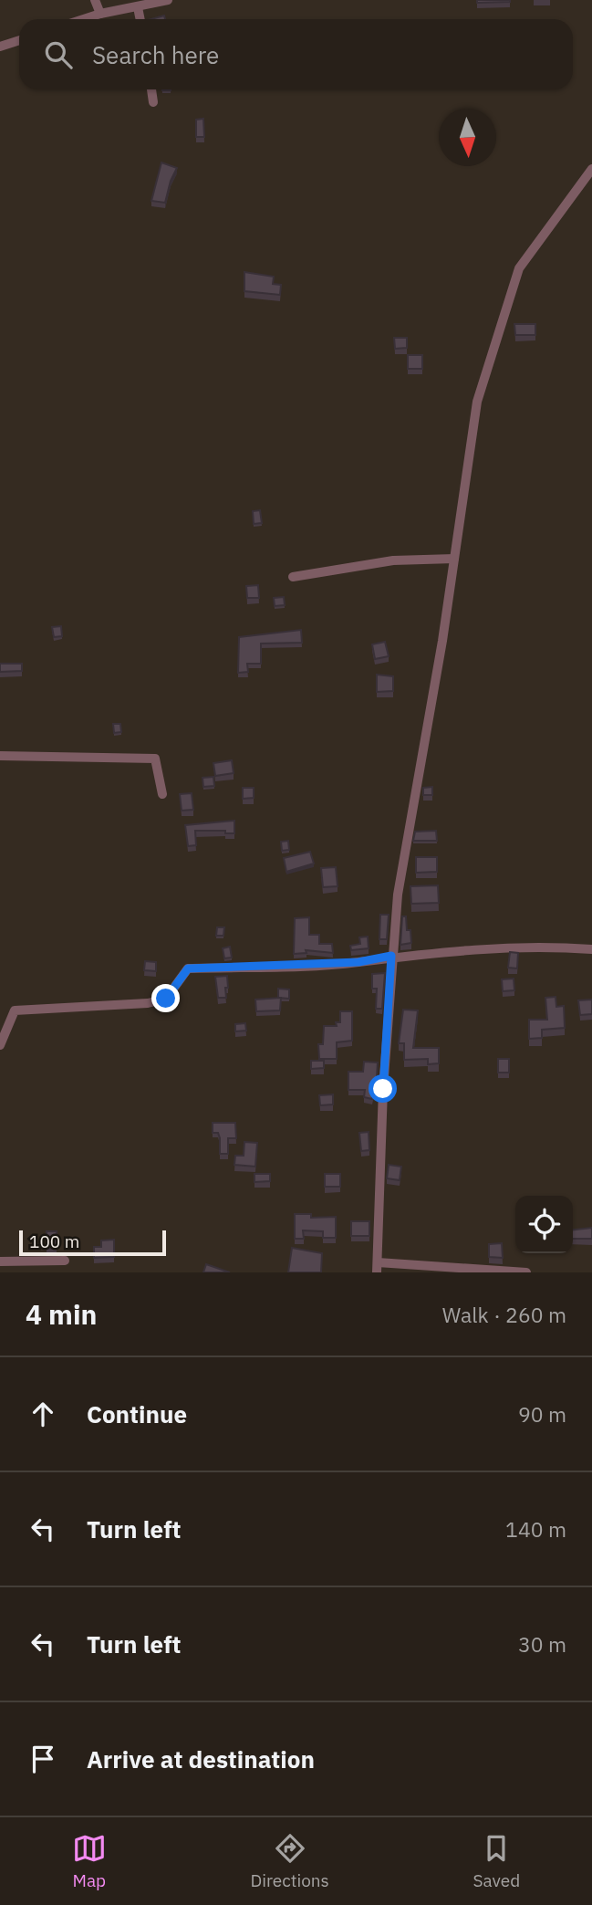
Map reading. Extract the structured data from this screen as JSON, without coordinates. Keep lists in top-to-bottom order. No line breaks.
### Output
{"scale_bar":"100 m","north":"bottom","page":{"search":"Search here","scale":"100 m","heading":["4 min","Walk · 260 m"],"list":[["Continue","90 m"],["Turn left","140 m"],["Turn left","30 m"],"Arrive at destination"],"nav":["Map","Directions","Saved"]}}
